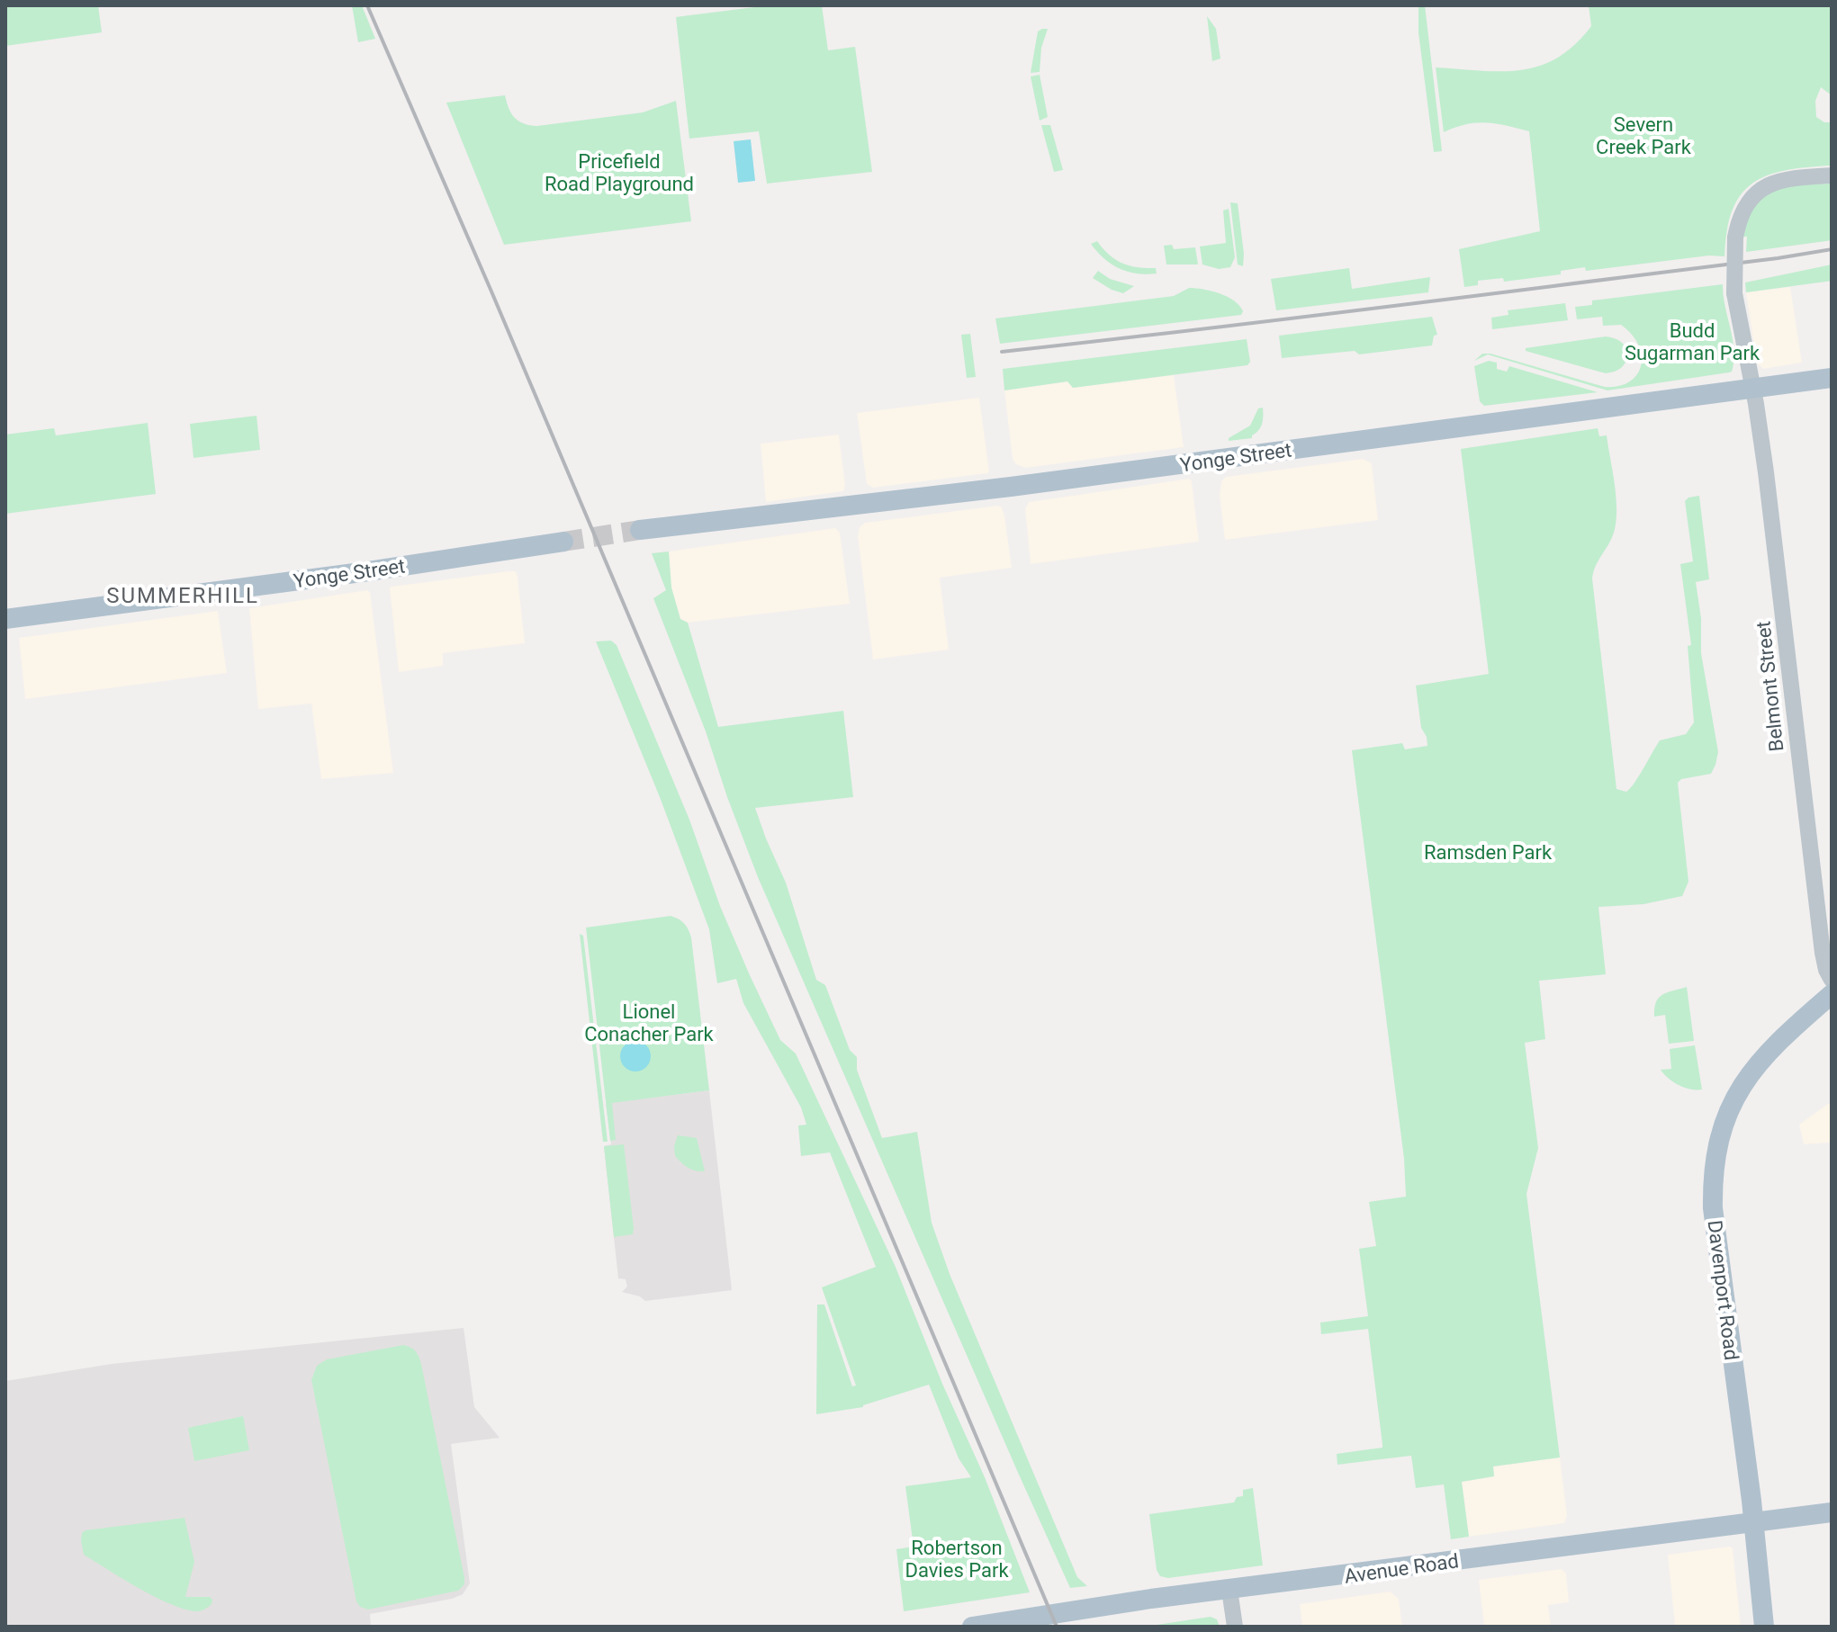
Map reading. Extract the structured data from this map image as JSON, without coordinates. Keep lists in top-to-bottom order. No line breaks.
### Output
{"streets":{"main road":["Yonge Street","Davenport Road","Avenue Road"],"street":["Belmont Street"]},"crossings":[["Yonge Street","Belmont Street"],["Davenport Road","Avenue Road"]],"districts":["SUMMERHILL"],"parks":["Severn Creek Park","Pricefield Road Playground","Budd Sugarman Park","Ramsden Park","Lionel Conacher Park","Robertson Davies Park"]}
